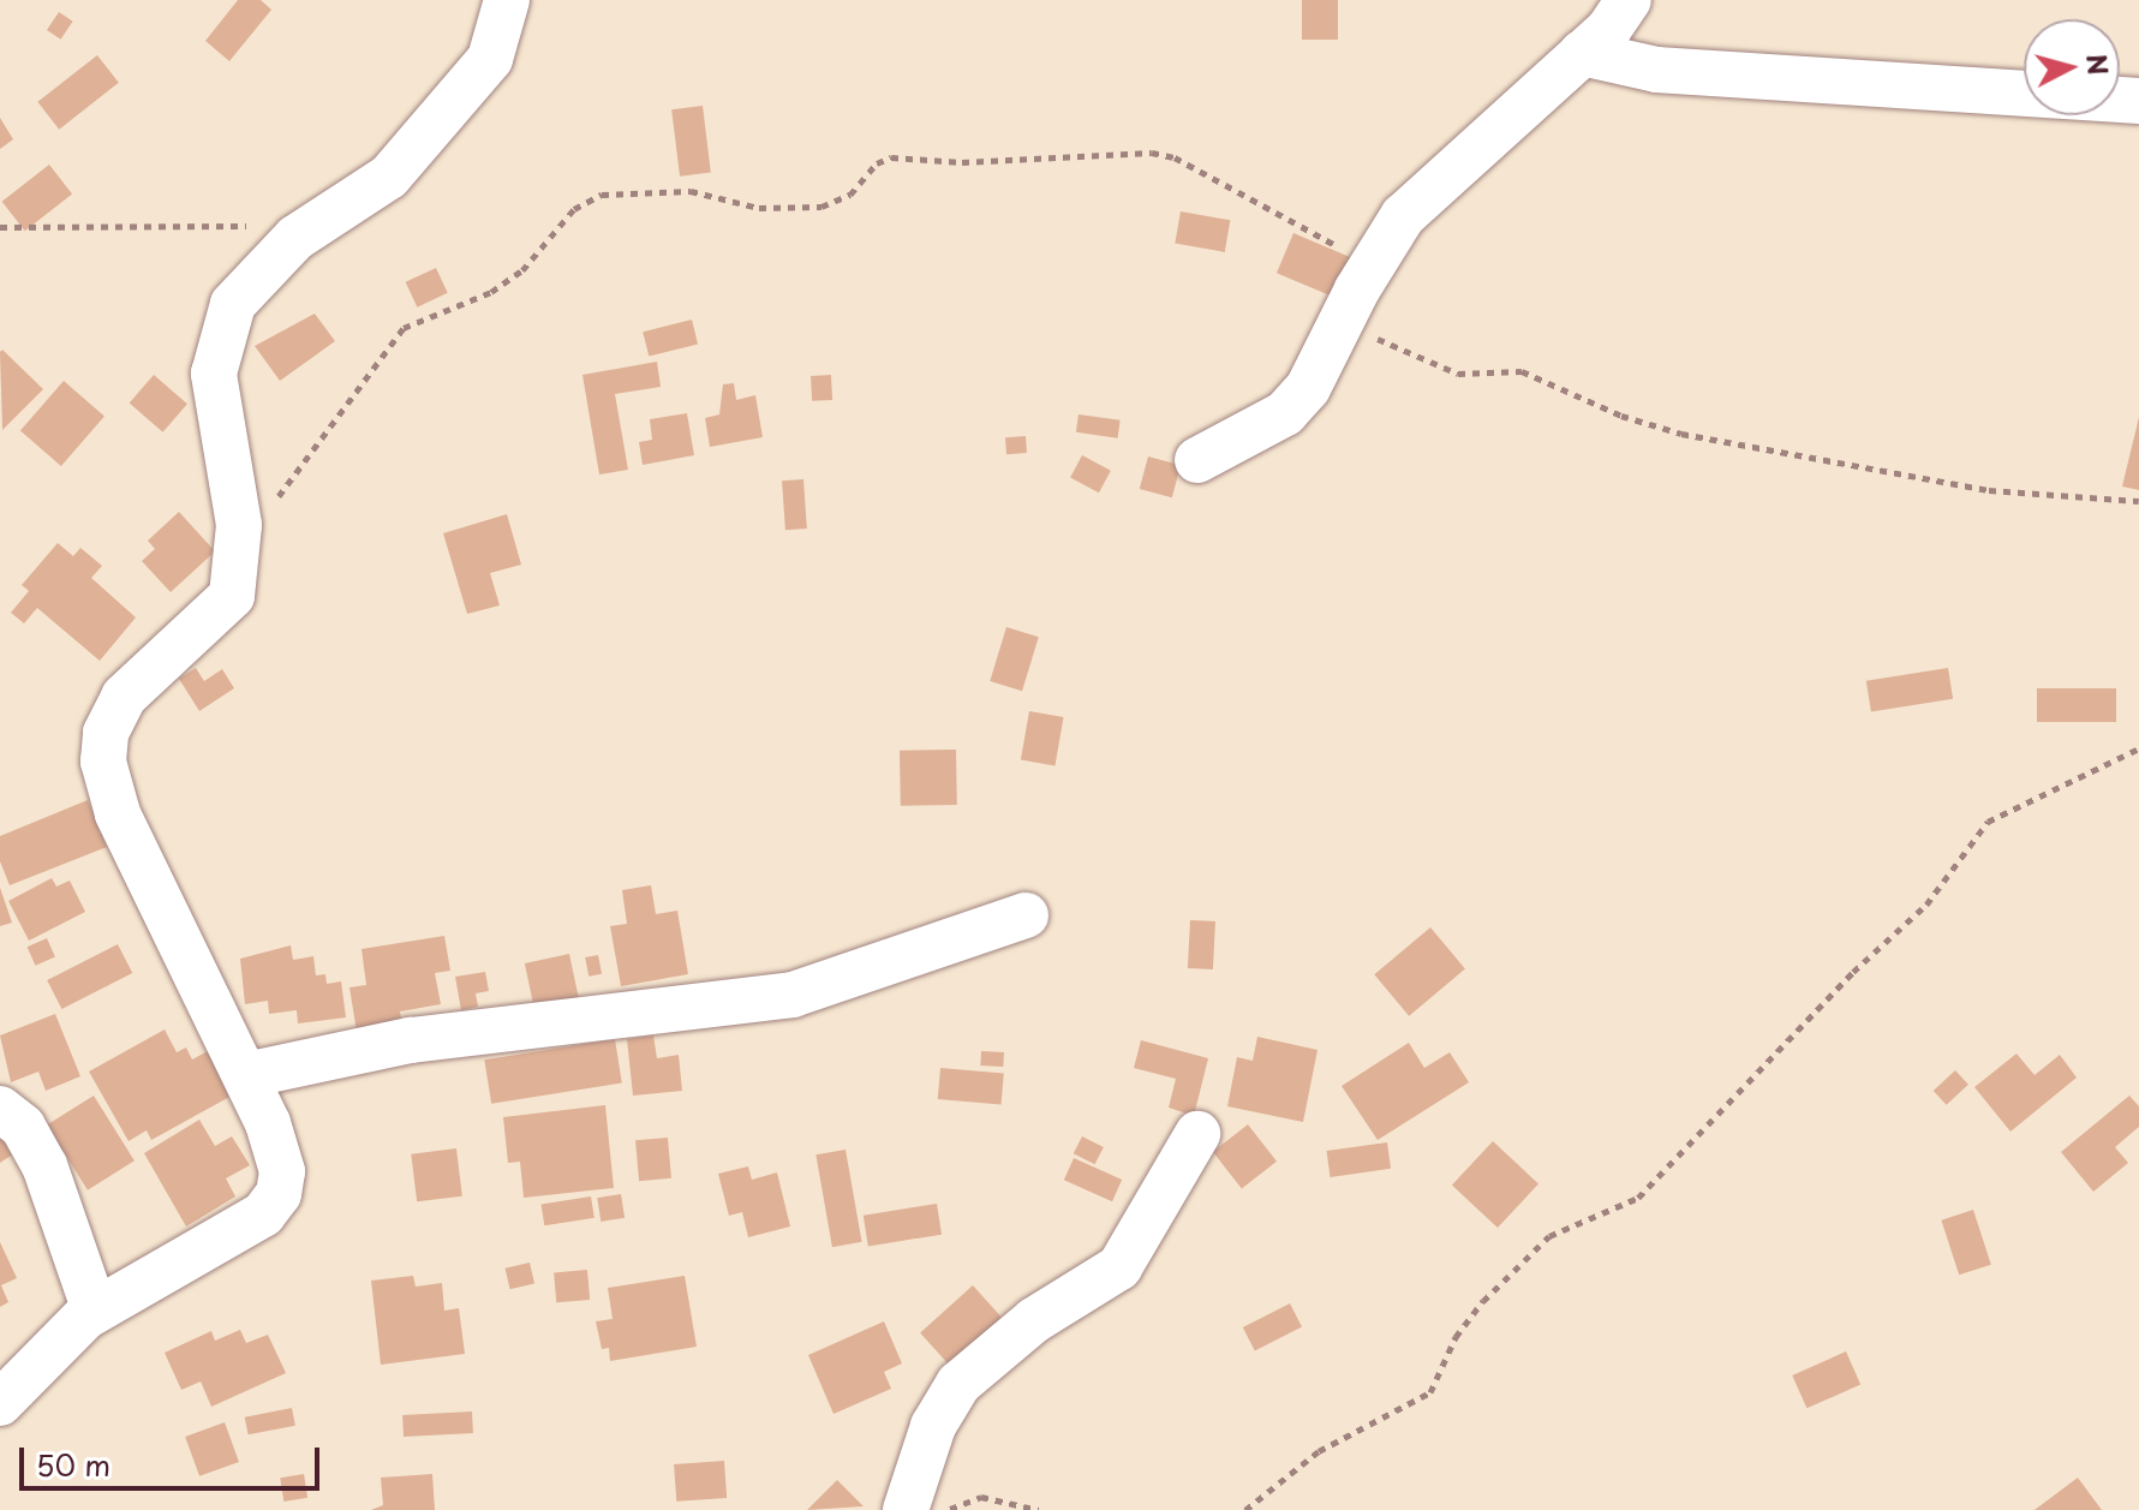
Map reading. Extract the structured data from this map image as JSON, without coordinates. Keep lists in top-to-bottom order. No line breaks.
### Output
{"scale_bar":"50 m","north":"right"}
